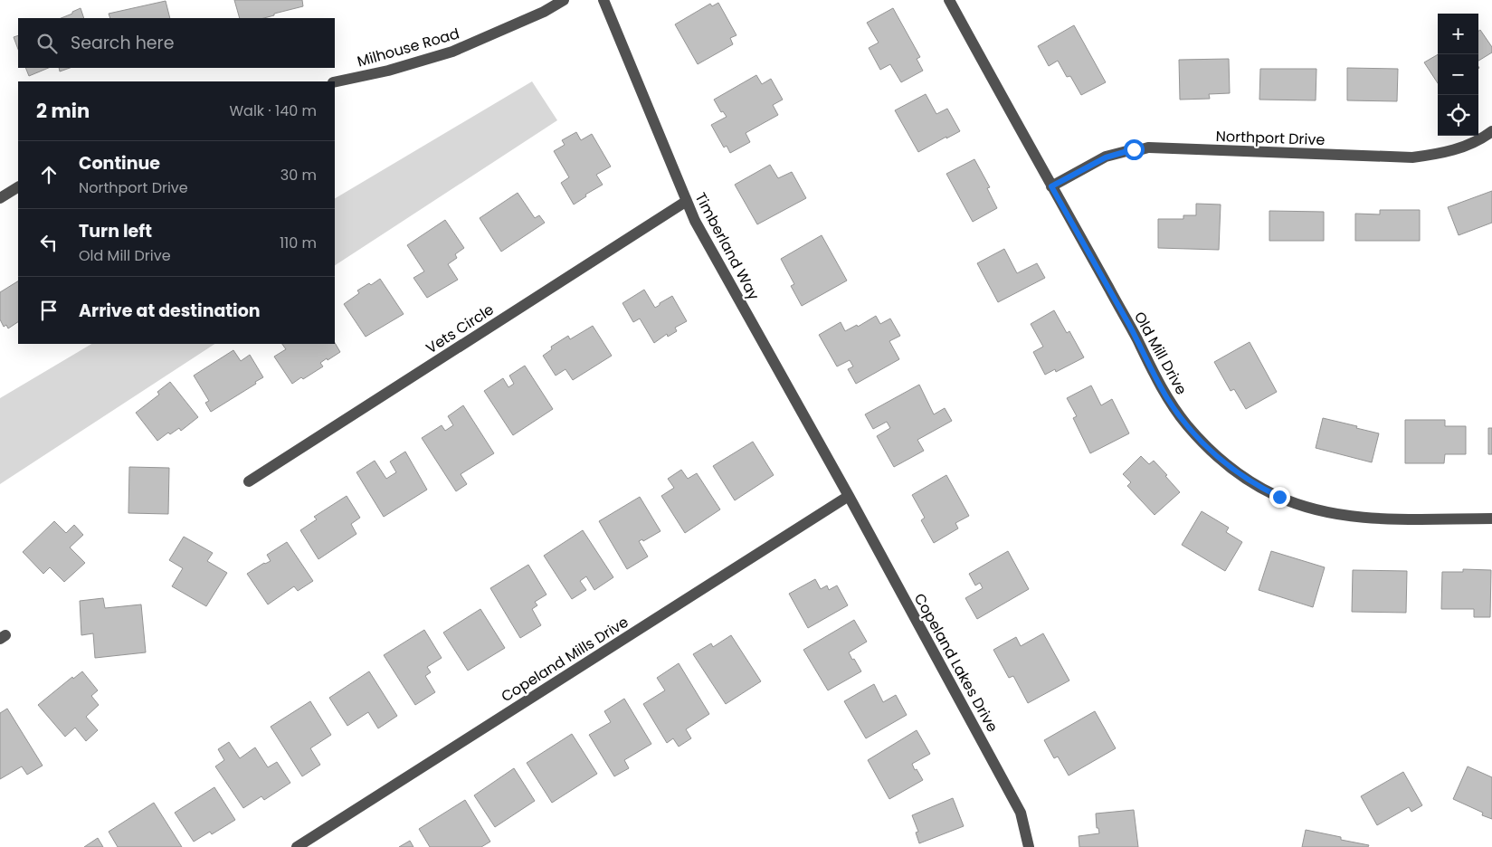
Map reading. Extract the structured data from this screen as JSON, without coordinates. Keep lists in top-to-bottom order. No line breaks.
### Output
{"streets":{"street":["Milhouse Road","Northport Drive","Timberland Way","Vets Circle","Old Mill Drive","Copeland Mills Drive","Copeland Lakes Drive"]},"crossings":[["Northport Drive","Old Mill Drive"],["Timberland Way","Vets Circle"],["Timberland Way","Copeland Mills Drive"],["Timberland Way","Copeland Lakes Drive"],["Copeland Mills Drive","Copeland Lakes Drive"]],"page":{"map_buttons":["+","−"],"search":"Search here","heading":["2 min","Walk · 140 m"],"list":[["Continue","Northport Drive","30 m"],["Turn left","Old Mill Drive","110 m"],"Arrive at destination"]}}
